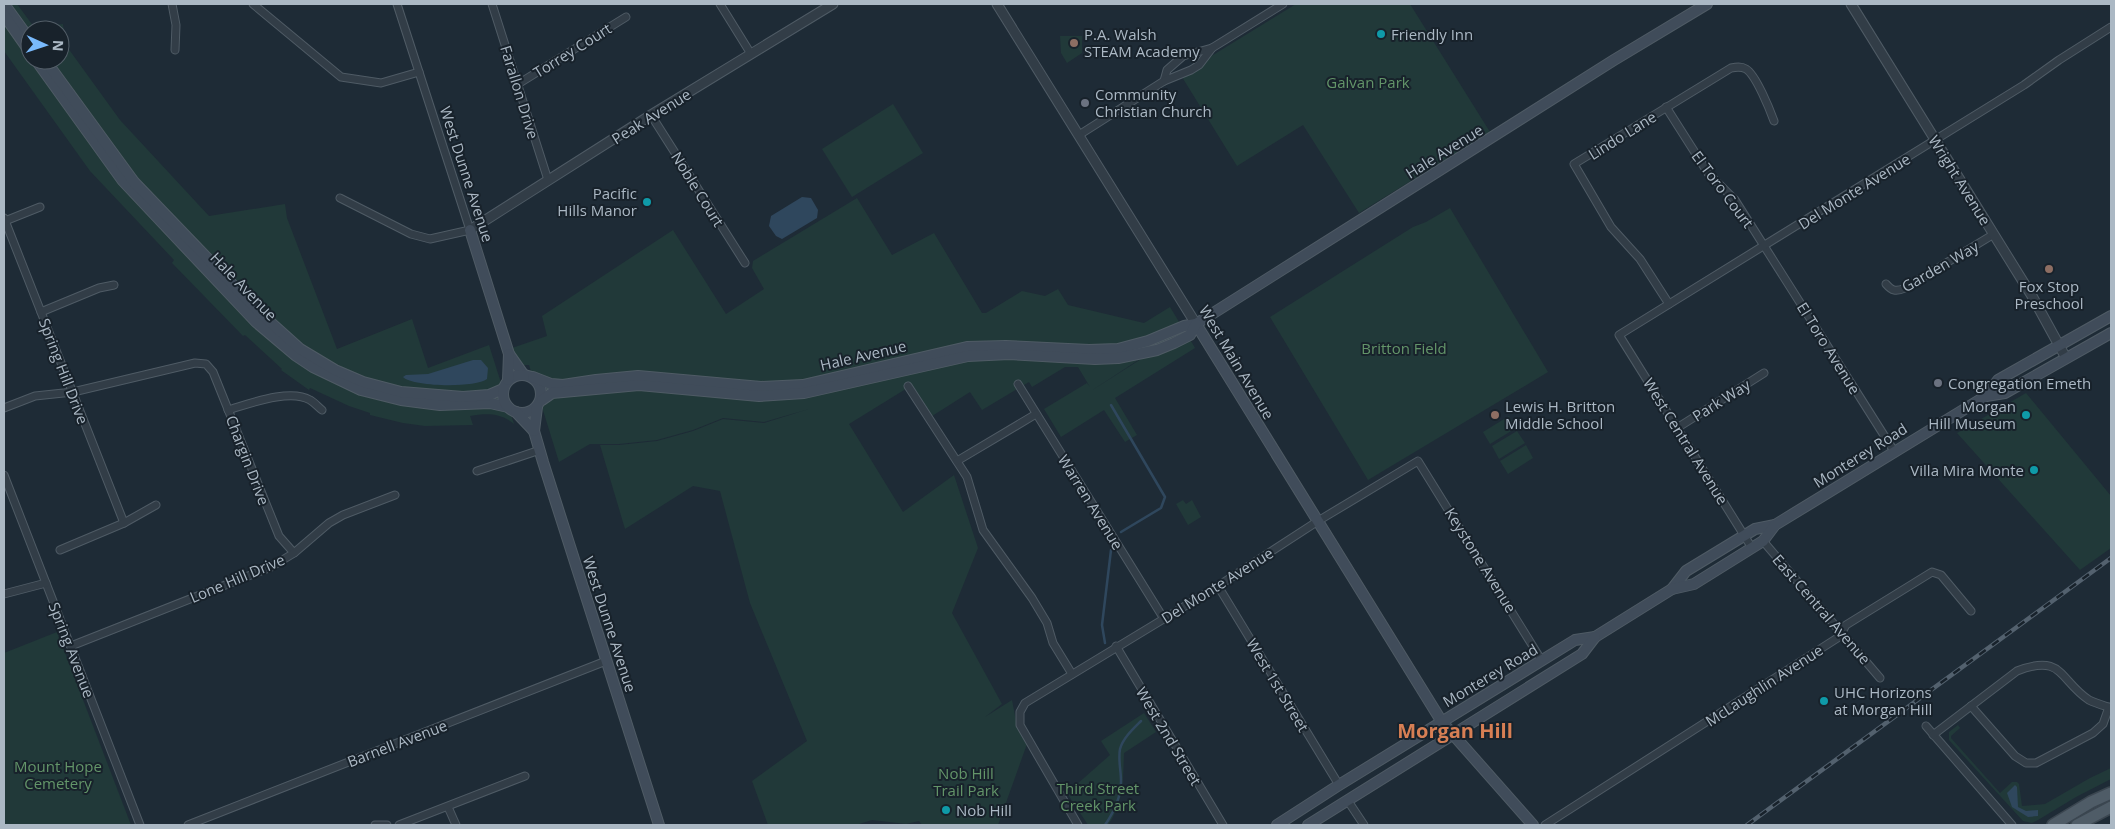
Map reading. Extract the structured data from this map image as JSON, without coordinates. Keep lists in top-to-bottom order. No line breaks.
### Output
{"streets":{"main road":["Hale Avenue","West Dunne Avenue","West Main Avenue","Monterey Road"],"street":["Torrey Court","Farallon Drive","Peak Avenue","Lindo Lane","Wright Avenue","Noble Court","El Toro Court","Del Monte Avenue","Garden Way","El Toro Avenue","Spring Hill Drive","Park Way","West Central Avenue","Chargin Drive","Warren Avenue","Keystone Avenue","Lone Hill Drive","East Central Avenue","Spring Avenue","West 1st Street","McLaughlin Avenue","West 2nd Street","Barnell Avenue"]},"crossings":[["Torrey Court","Farallon Drive"],["Farallon Drive","Peak Avenue"],["Peak Avenue","West Dunne Avenue"],["Peak Avenue","Noble Court"],["Lindo Lane","El Toro Court"],["Lindo Lane","Del Monte Avenue"],["Hale Avenue","West Dunne Avenue"],["Hale Avenue","West Main Avenue"],["West Dunne Avenue","Barnell Avenue"],["Wright Avenue","Del Monte Avenue"],["Wright Avenue","Garden Way"],["Wright Avenue","Monterey Road"],["El Toro Court","Del Monte Avenue"],["El Toro Court","El Toro Avenue"],["Del Monte Avenue","El Toro Avenue"],["Del Monte Avenue","West Main Avenue"],["Del Monte Avenue","West Central Avenue"],["Del Monte Avenue","Warren Avenue"],["Del Monte Avenue","Keystone Avenue"],["Del Monte Avenue","West 1st Street"],["Del Monte Avenue","West 2nd Street"],["El Toro Avenue","Monterey Road"],["West Main Avenue","Monterey Road"],["Spring Hill Drive","Chargin Drive"],["Park Way","West Central Avenue"],["West Central Avenue","Monterey Road"],["Monterey Road","Keystone Avenue"],["Monterey Road","East Central Avenue"],["Monterey Road","West 1st Street"],["Chargin Drive","Lone Hill Drive"],["Lone Hill Drive","Spring Avenue"],["East Central Avenue","McLaughlin Avenue"]],"districts":["Morgan Hill"],"parks":["Galvan Park","Britton Field","Mount Hope Cemetery","Nob Hill Trail Park","Third Street Creek Park"],"places":["Friendly Inn","P.A. Walsh STEAM Academy","Community Christian Church","Pacific Hills Manor","Fox Stop Preschool","Congregation Emeth","Lewis H. Britton Middle School","Morgan Hill Museum","Villa Mira Monte","UHC Horizons at Morgan Hill","Nob Hill"],"north":"right"}
